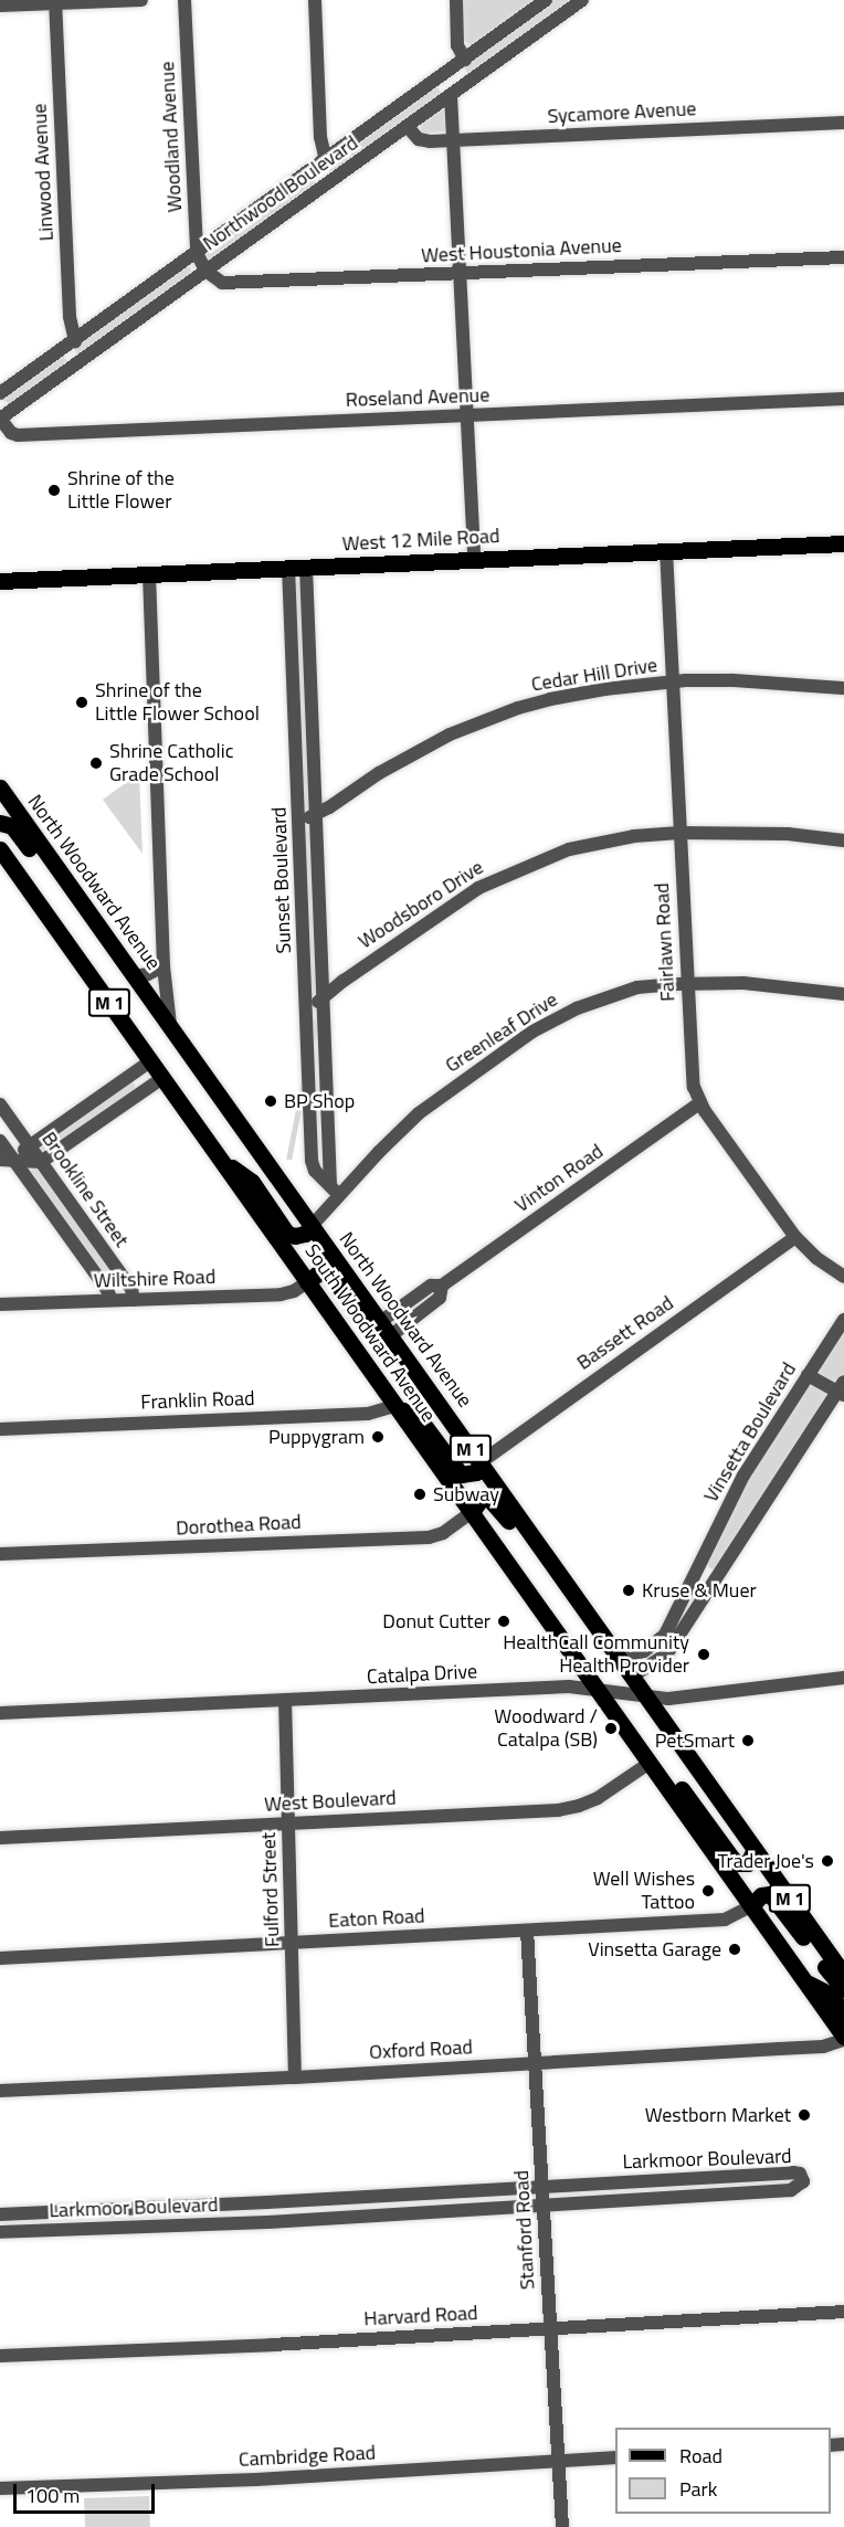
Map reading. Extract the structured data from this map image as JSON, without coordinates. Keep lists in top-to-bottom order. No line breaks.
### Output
{"streets":{"main road":["West 12 Mile Road","North Woodward Avenue","M 1","South Woodward Avenue"],"street":["Sycamore Avenue","Woodland Avenue","Linwood Avenue","Northwood Boulevard","West Houstonia Avenue","Roseland Avenue","Cedar Hill Drive","Sunset Boulevard","Woodsboro Drive","Fairlawn Road","Greenleaf Drive","Vinton Road","Brookline Street","Wiltshire Road","Bassett Road","Franklin Road","Vinsetta Boulevard","Dorothea Road","Catalpa Drive","West Boulevard","Fulford Street","Eaton Road","Oxford Road","Larkmoor Boulevard","Stanford Road","Harvard Road","Cambridge Road"]},"crossings":[["Sycamore Avenue","Northwood Boulevard"],["Woodland Avenue","Northwood Boulevard"],["Woodland Avenue","West Houstonia Avenue"],["Linwood Avenue","Northwood Boulevard"],["Northwood Boulevard","West Houstonia Avenue"],["Northwood Boulevard","Roseland Avenue"],["West 12 Mile Road","Sunset Boulevard"],["West 12 Mile Road","Fairlawn Road"],["Cedar Hill Drive","Sunset Boulevard"],["Cedar Hill Drive","Fairlawn Road"],["Sunset Boulevard","Woodsboro Drive"],["Sunset Boulevard","Greenleaf Drive"],["North Woodward Avenue","Greenleaf Drive"],["North Woodward Avenue","Vinton Road"],["North Woodward Avenue","Bassett Road"],["North Woodward Avenue","Vinsetta Boulevard"],["North Woodward Avenue","Catalpa Drive"],["Woodsboro Drive","Fairlawn Road"],["Fairlawn Road","Greenleaf Drive"],["Fairlawn Road","Vinton Road"],["Fairlawn Road","Bassett Road"],["Brookline Street","Wiltshire Road"],["Wiltshire Road","South Woodward Avenue"],["South Woodward Avenue","Franklin Road"],["South Woodward Avenue","Dorothea Road"],["South Woodward Avenue","Catalpa Drive"],["South Woodward Avenue","West Boulevard"],["South Woodward Avenue","Eaton Road"],["South Woodward Avenue","Oxford Road"],["Catalpa Drive","Fulford Street"],["West Boulevard","Fulford Street"],["Fulford Street","Eaton Road"],["Fulford Street","Oxford Road"],["Eaton Road","Stanford Road"],["Oxford Road","Stanford Road"],["Larkmoor Boulevard","Stanford Road"],["Stanford Road","Harvard Road"],["Stanford Road","Cambridge Road"]],"places":["Shrine of the Little Flower","Shrine of the Little Flower School","Shrine Catholic Grade School","BP Shop","Puppygram","Subway","Kruse & Muer","Donut Cutter","HealthCall Community Health Provider","Woodward / Catalpa (SB)","PetSmart","Trader Joe's","Well Wishes Tattoo","Vinsetta Garage","Westborn Market"],"legend":["Road","Park"],"scale_bar":"100 m"}
